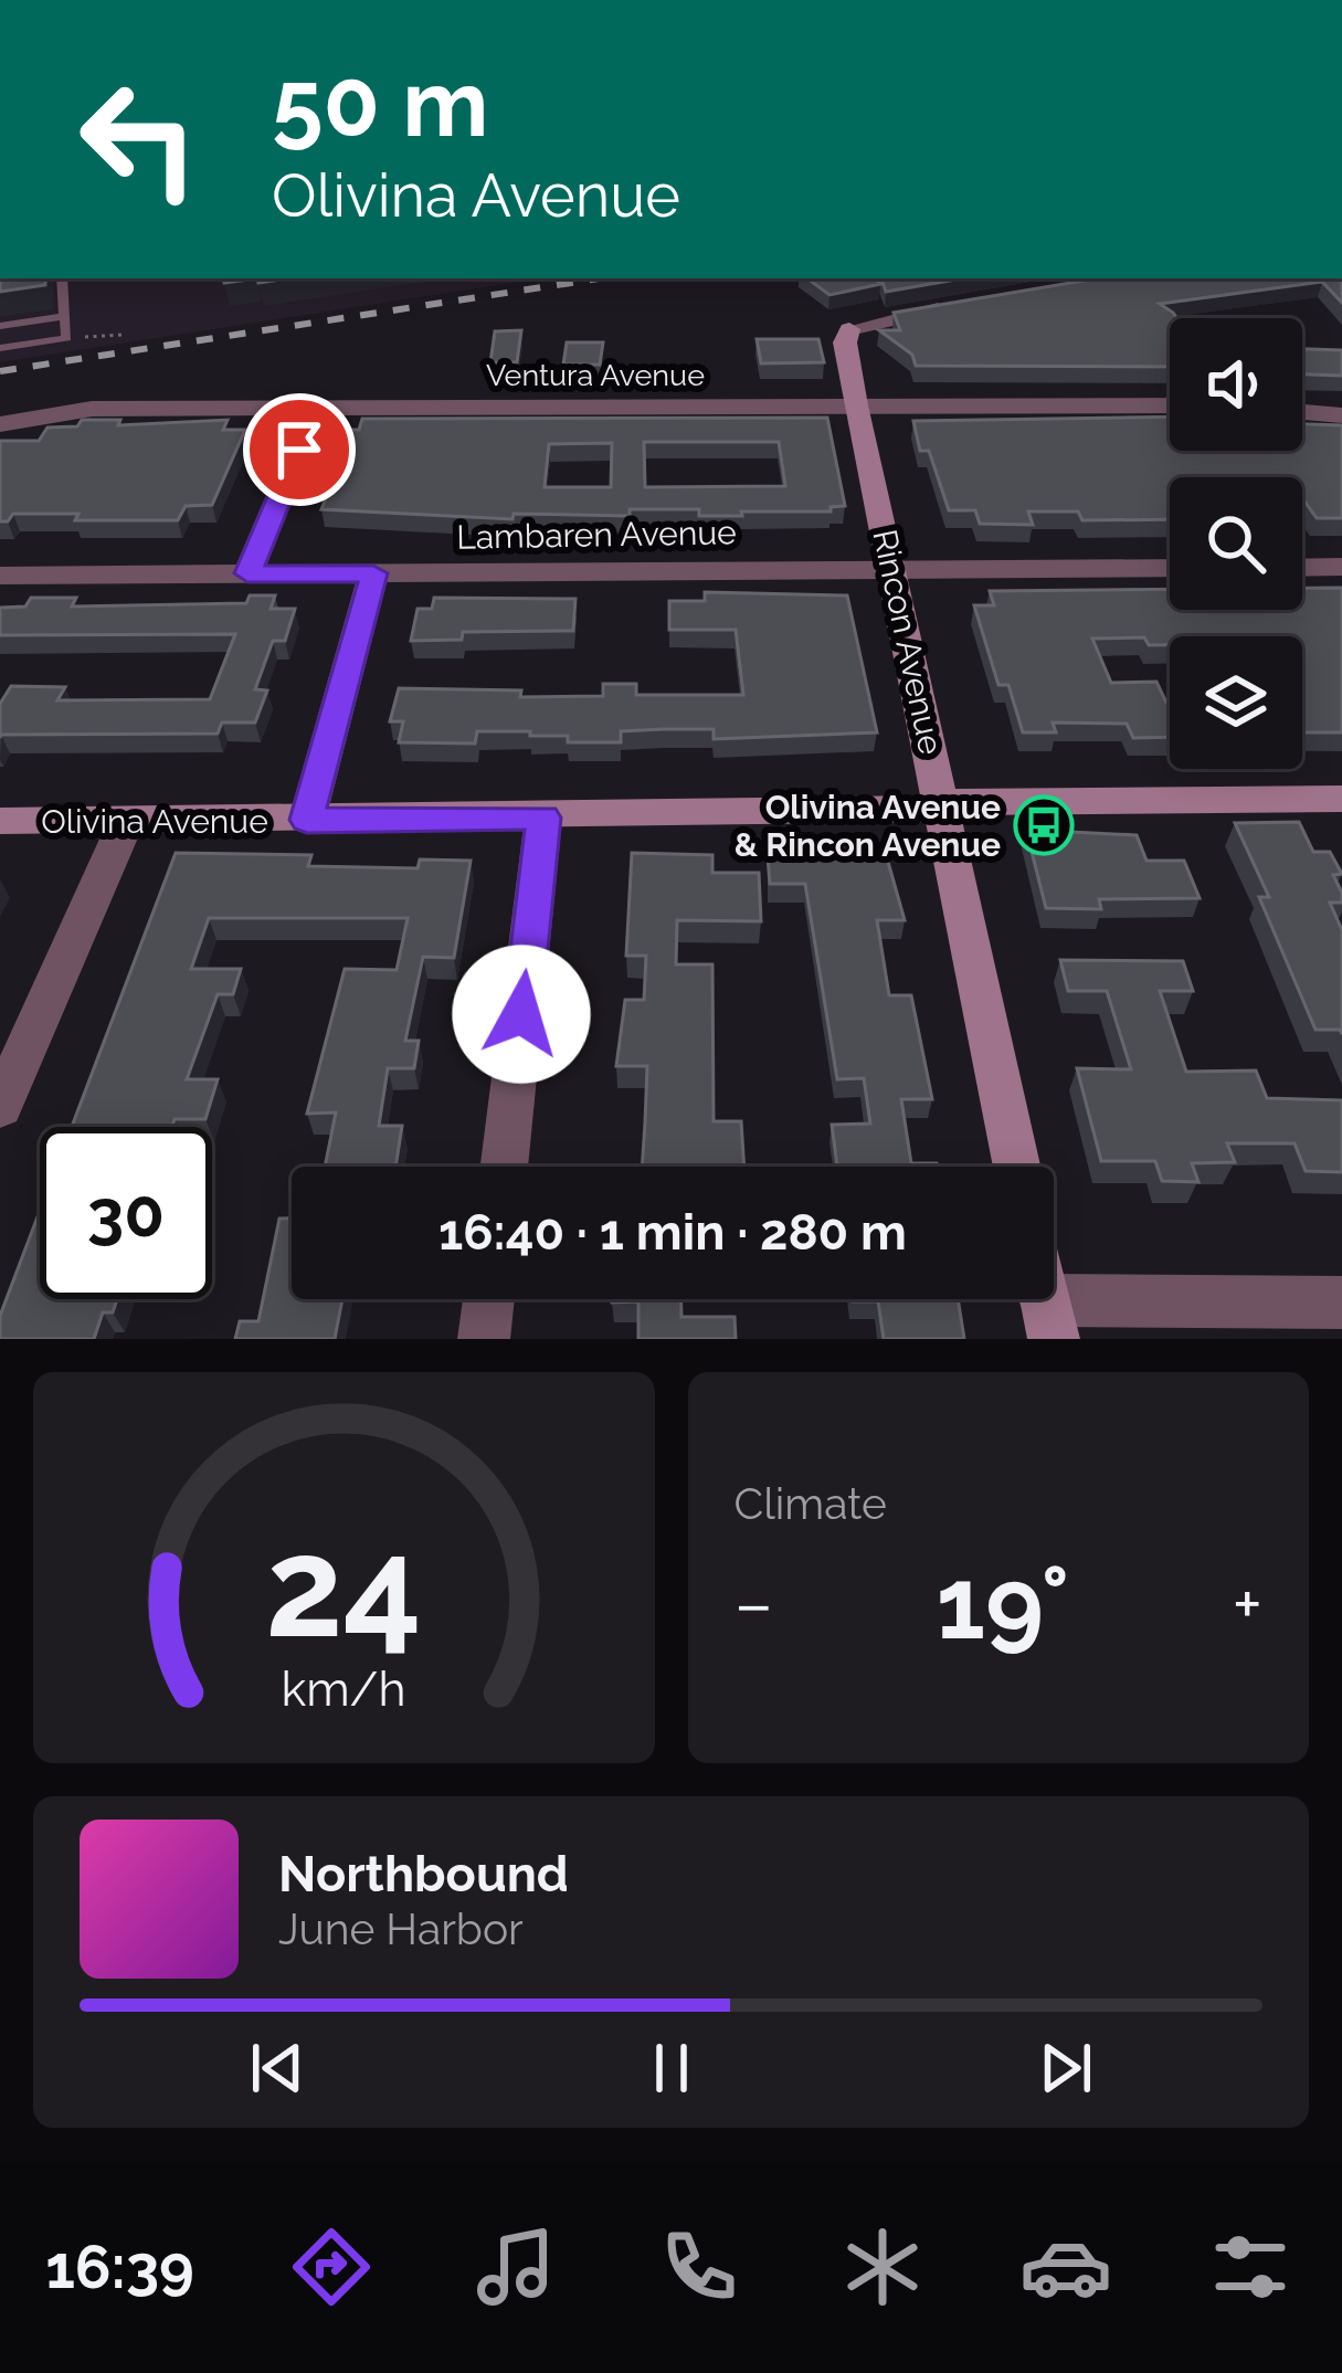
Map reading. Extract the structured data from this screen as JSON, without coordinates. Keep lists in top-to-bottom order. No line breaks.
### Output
{"streets":{"street":["Ventura Avenue","Lambaren Avenue","Rincon Avenue","Olivina Avenue"]},"crossings":[["Ventura Avenue","Rincon Avenue"],["Lambaren Avenue","Rincon Avenue"],["Rincon Avenue","Olivina Avenue"]],"places":{"bus stop":["Olivina Avenue & Rincon Avenue"]},"page":{"turn":["50 m","Olivina Avenue"],"limit":"30","trip":"16:40 · 1 min · 280 m","tile":"Climate","heat":["−","19°","+"],"song":["Northbound","June Harbor"],"tabs":"16:39","gauge":["24","km/h"]}}
